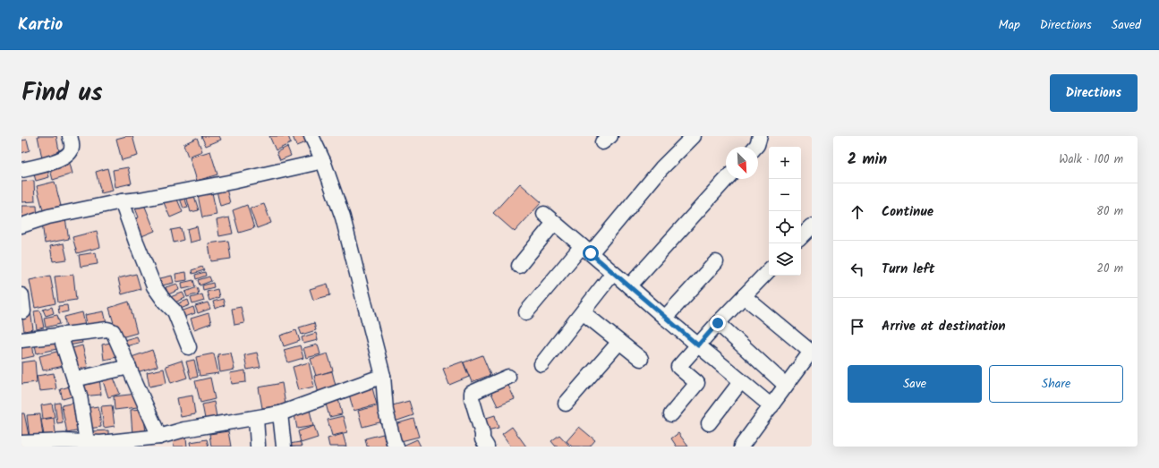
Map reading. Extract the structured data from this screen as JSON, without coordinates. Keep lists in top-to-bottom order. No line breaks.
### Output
{"north":"bottom right","page":{"header":"Kartio","nav":["Map","Directions","Saved"],"title":"Find us","buttons":["Directions",["Save","Share"]],"heading":["2 min","Walk · 100 m"],"map_buttons":["+","−"],"list":[["Continue","80 m"],["Turn left","20 m"],"Arrive at destination"]}}
